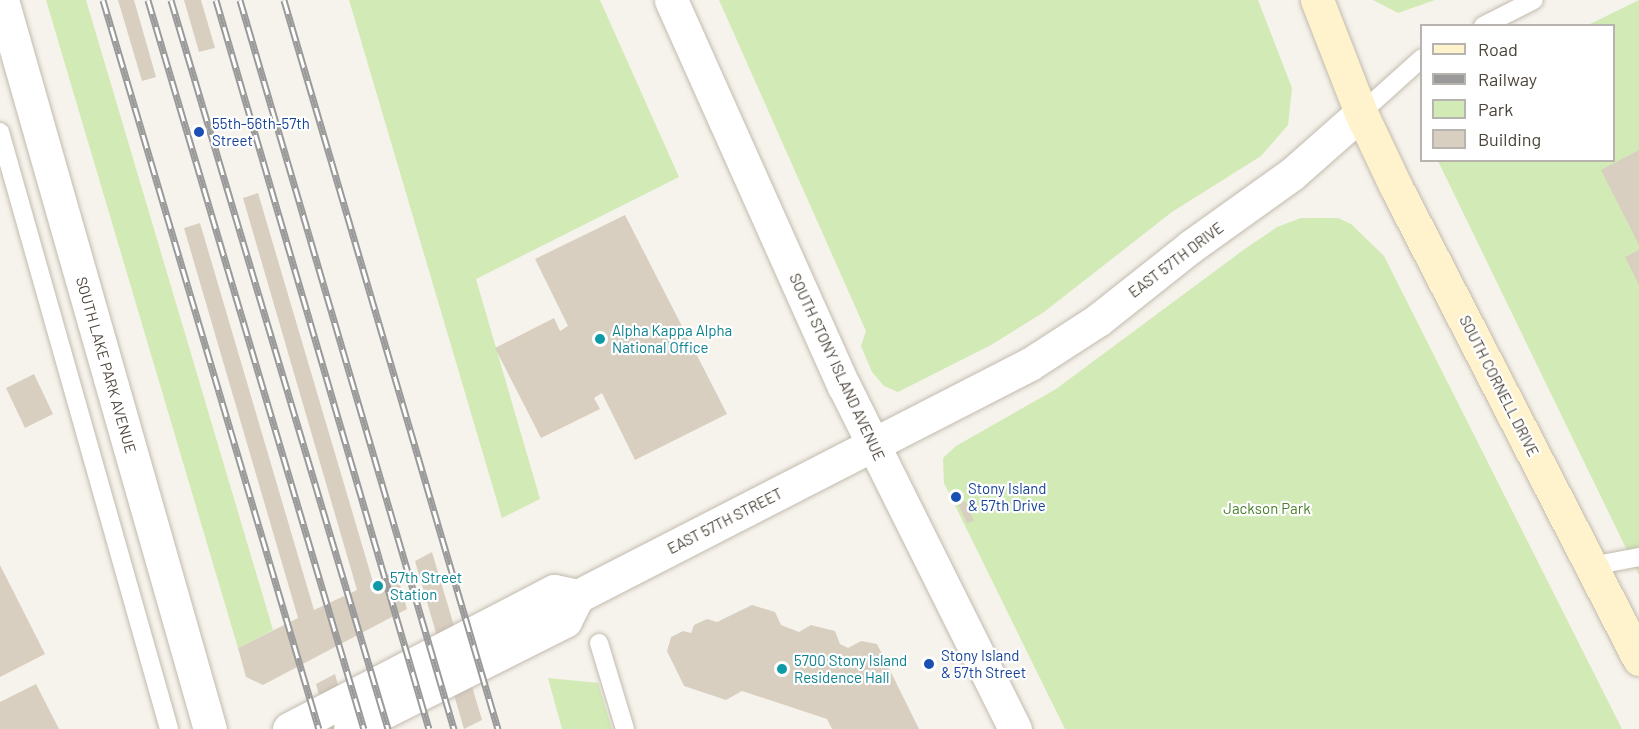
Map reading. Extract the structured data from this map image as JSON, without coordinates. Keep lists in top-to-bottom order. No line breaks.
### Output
{"streets":{"main road":["SOUTH CORNELL DRIVE"],"street":["EAST 57TH DRIVE","SOUTH LAKE PARK AVENUE","SOUTH STONY ISLAND AVENUE","EAST 57TH STREET"]},"crossings":[["EAST 57TH DRIVE","SOUTH STONY ISLAND AVENUE"],["EAST 57TH DRIVE","SOUTH CORNELL DRIVE"],["EAST 57TH DRIVE","EAST 57TH STREET"],["SOUTH STONY ISLAND AVENUE","EAST 57TH STREET"]],"parks":["Jackson Park"],"places":["55th-56th-57th Street","Alpha Kappa Alpha National Office","Stony Island & 57th Drive","57th Street Station","Stony Island & 57th Street","5700 Stony Island Residence Hall"],"legend":["Road","Railway","Park","Building"]}
